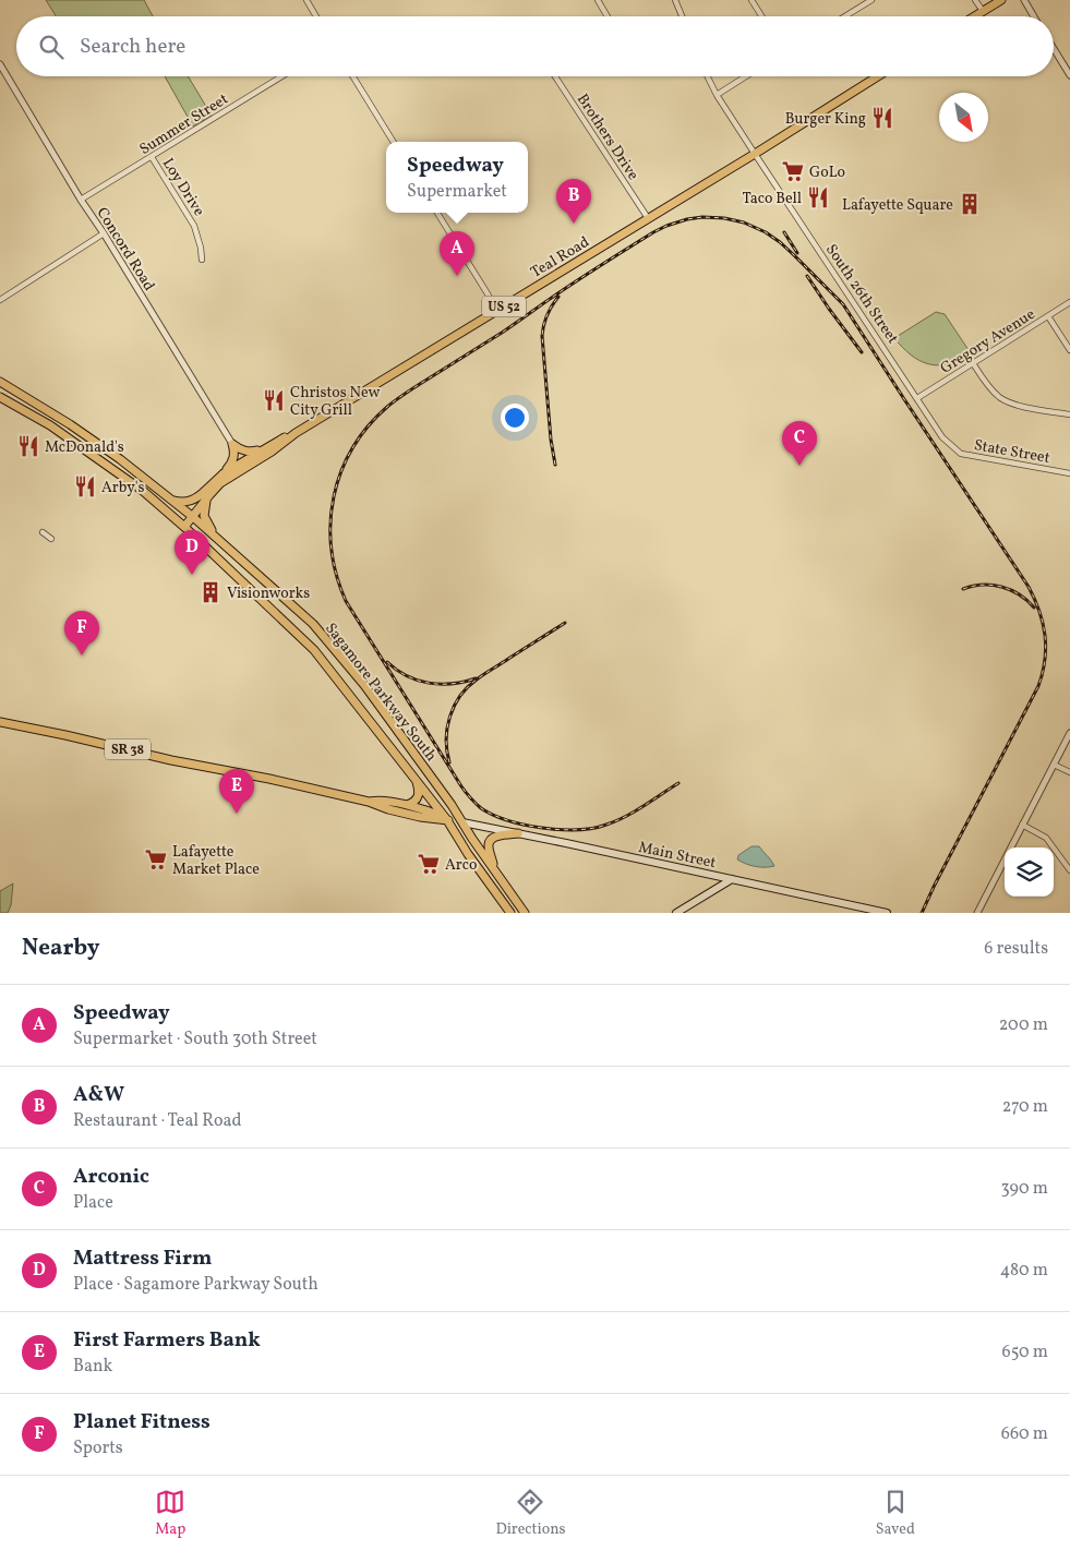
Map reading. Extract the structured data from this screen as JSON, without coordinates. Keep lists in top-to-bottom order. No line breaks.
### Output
{"streets":{"main road":["Teal Road","US 52","Sagamore Parkway South","SR 38","Main Street"],"street":["Summer Street","Brothers Drive","Loy Drive","Concord Road","South 26th Street","Gregory Avenue","State Street"]},"crossings":[["Summer Street","Loy Drive"],["Summer Street","Concord Road"],["Brothers Drive","Teal Road"],["Teal Road","South 26th Street"],["Teal Road","US 52"],["Teal Road","Sagamore Parkway South"],["South 26th Street","Gregory Avenue"],["South 26th Street","State Street"],["US 52","Sagamore Parkway South"],["Sagamore Parkway South","SR 38"],["Sagamore Parkway South","Main Street"],["SR 38","Main Street"]],"places":{"restaurant":["Burger King","Taco Bell","Christos New City Grill","McDonald's","Arby's"],"supermarket":["GoLo","Lafayette Market Place","Arco"],"building":["Lafayette Square","Visionworks"]},"north":"bottom right","page":{"search":"Search here","popup":["Speedway","Supermarket"],"pins":["B","A","C","D","F","E"],"heading":["Nearby","6 results"],"list":[{"mark":"A","name":"Speedway","note":"Supermarket · South 30th Street","value":"200 m"},{"mark":"B","name":"A&W","note":"Restaurant · Teal Road","value":"270 m"},{"mark":"C","name":"Arconic","note":"Place","value":"390 m"},{"mark":"D","name":"Mattress Firm","note":"Place · Sagamore Parkway South","value":"480 m"},{"mark":"E","name":"First Farmers Bank","note":"Bank","value":"650 m"},{"mark":"F","name":"Planet Fitness","note":"Sports","value":"660 m"}],"nav":["Map","Directions","Saved"]}}
